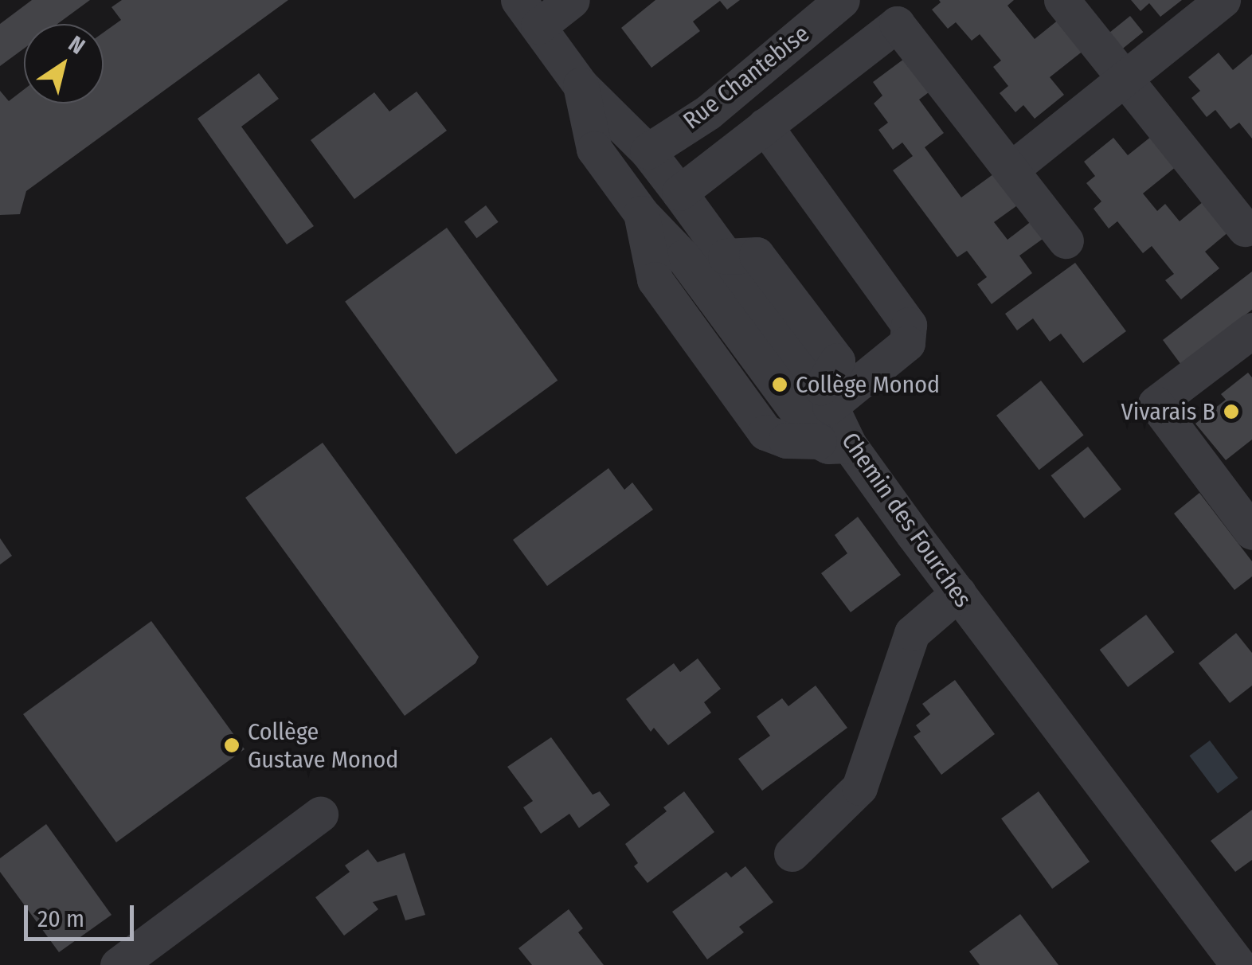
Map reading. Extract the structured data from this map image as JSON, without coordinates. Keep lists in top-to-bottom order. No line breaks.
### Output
{"streets":{"street":["Rue Chantebise","Chemin des Fourches"]},"crossings":[["Rue Chantebise","Chemin des Fourches"]],"places":["Collège Monod","Vivarais B","Collège Gustave Monod"],"scale_bar":"20 m","north":"top right"}
